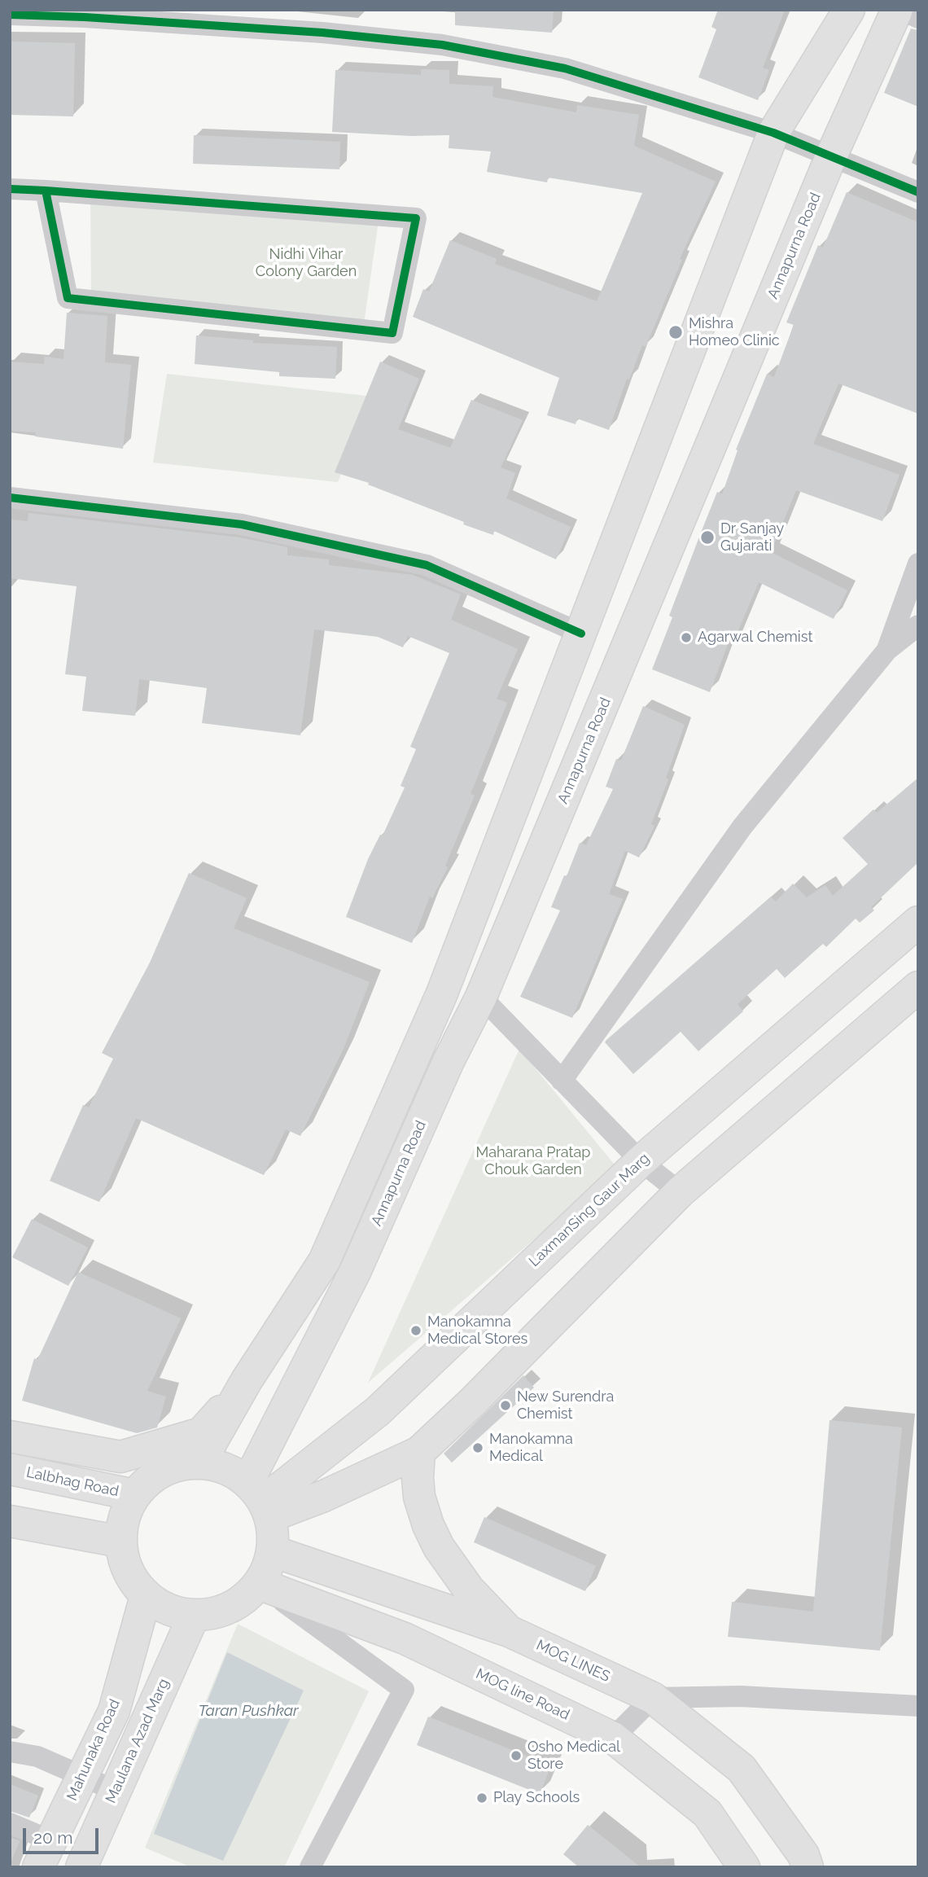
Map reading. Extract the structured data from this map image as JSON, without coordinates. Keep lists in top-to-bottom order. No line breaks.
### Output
{"streets":{"main road":["Annapurna Road","LaxmanSing Gaur Marg","Lalbhag Road","MOG LINES","MOG line Road","Maulana Azad Marg","Mahunaka Road"]},"crossings":[["Annapurna Road","LaxmanSing Gaur Marg"],["Annapurna Road","Lalbhag Road"],["Annapurna Road","MOG LINES"],["Annapurna Road","MOG line Road"],["Annapurna Road","Maulana Azad Marg"],["Annapurna Road","Mahunaka Road"],["LaxmanSing Gaur Marg","Lalbhag Road"],["LaxmanSing Gaur Marg","MOG LINES"],["LaxmanSing Gaur Marg","MOG line Road"],["LaxmanSing Gaur Marg","Maulana Azad Marg"],["LaxmanSing Gaur Marg","Mahunaka Road"],["Lalbhag Road","MOG LINES"],["Lalbhag Road","MOG line Road"],["Lalbhag Road","Maulana Azad Marg"],["Lalbhag Road","Mahunaka Road"],["MOG LINES","MOG line Road"],["MOG LINES","Maulana Azad Marg"],["MOG LINES","Mahunaka Road"],["MOG line Road","Maulana Azad Marg"],["MOG line Road","Mahunaka Road"],["Maulana Azad Marg","Mahunaka Road"]],"water":["Taran Pushkar"],"parks":["Nidhi Vihar Colony Garden","Maharana Pratap Chouk Garden"],"places":["Mishra Homeo Clinic","Dr Sanjay Gujarati","Agarwal Chemist","Manokamna Medical Stores","New Surendra Chemist","Manokamna Medical","Osho Medical Store","Play Schools"],"scale_bar":"20 m"}
